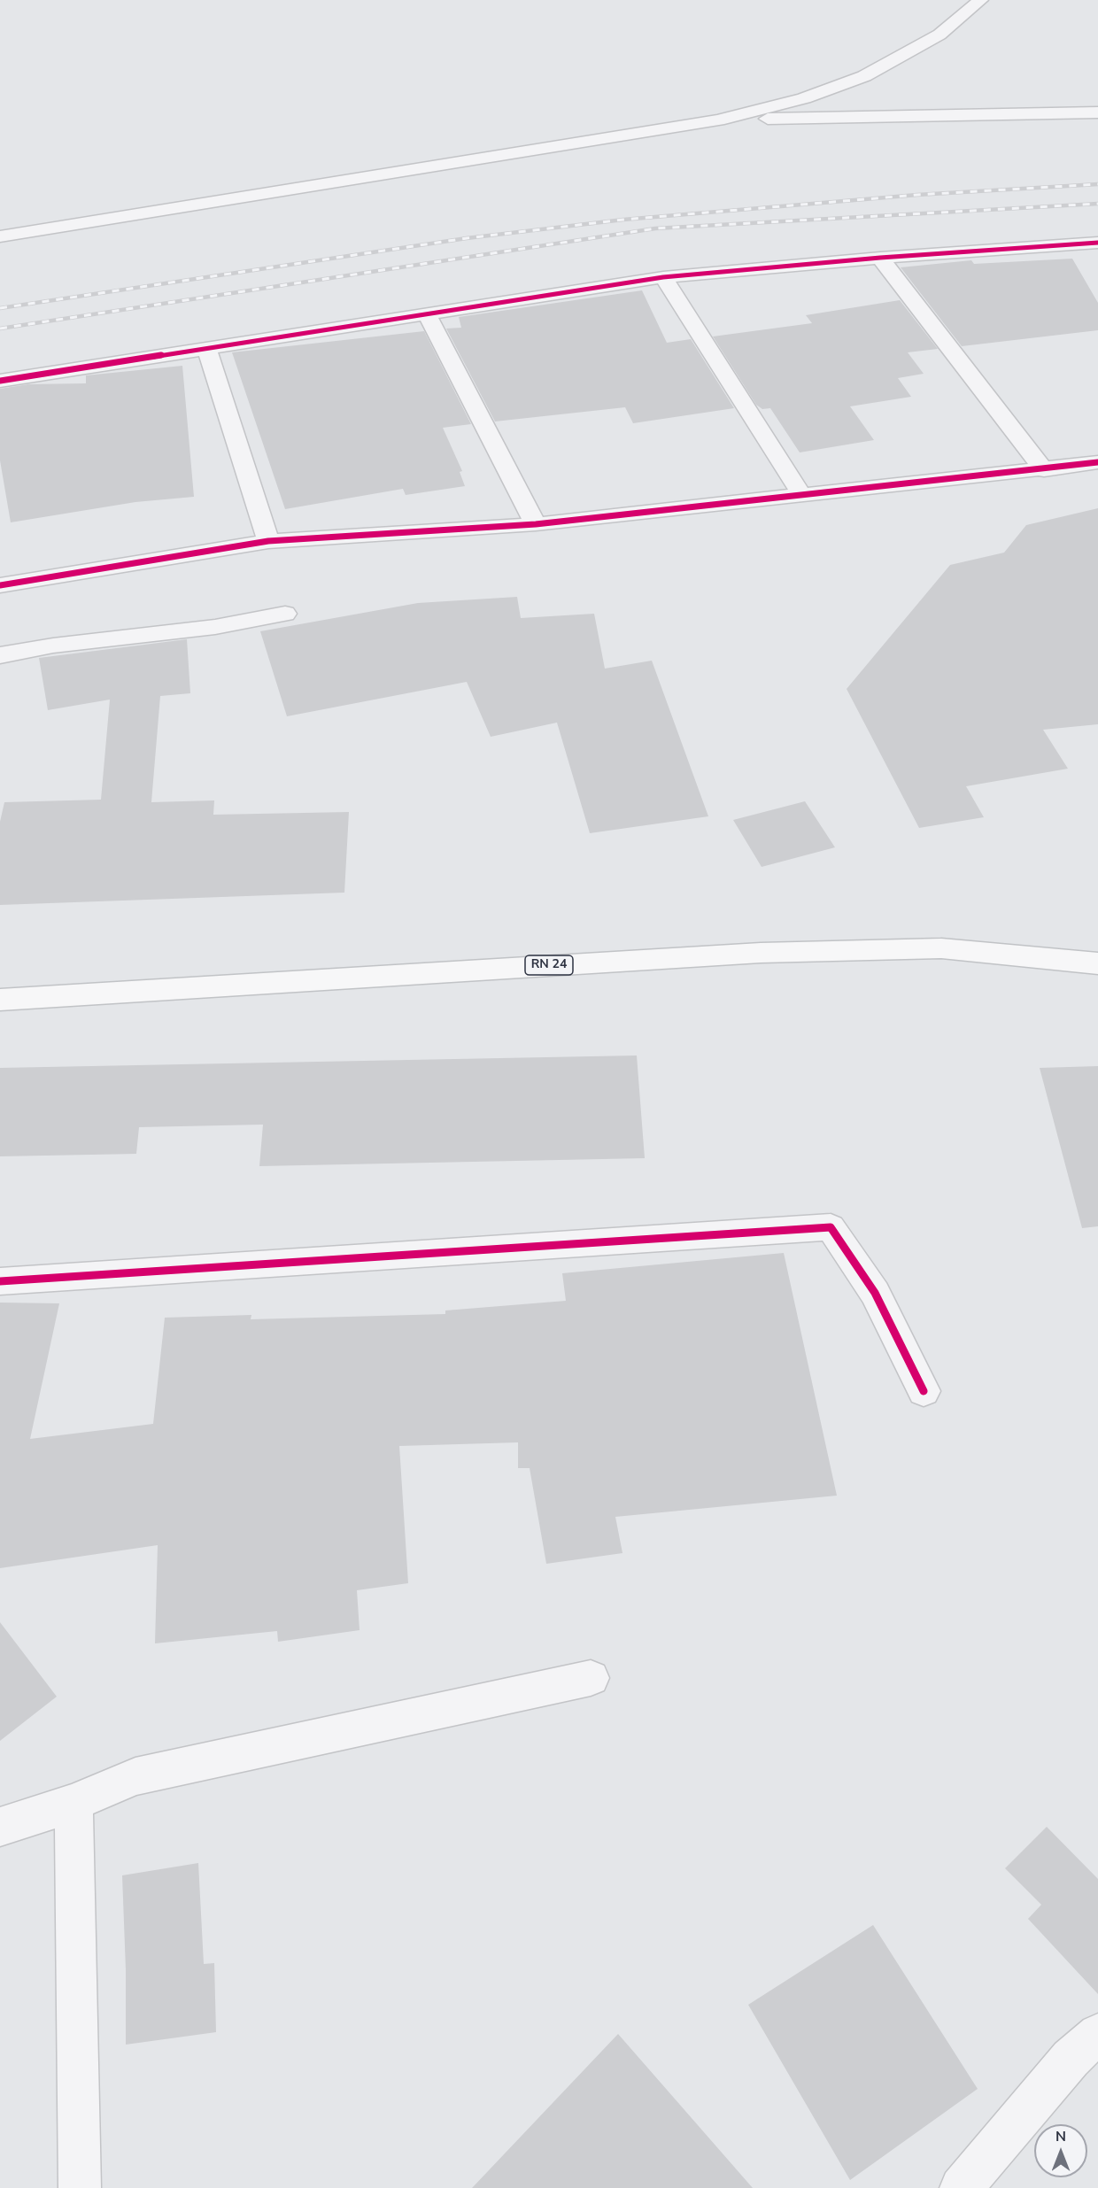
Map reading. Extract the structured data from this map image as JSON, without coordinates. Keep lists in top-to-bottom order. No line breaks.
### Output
{"streets":{"main road":["RN 24"]},"north":"top"}
